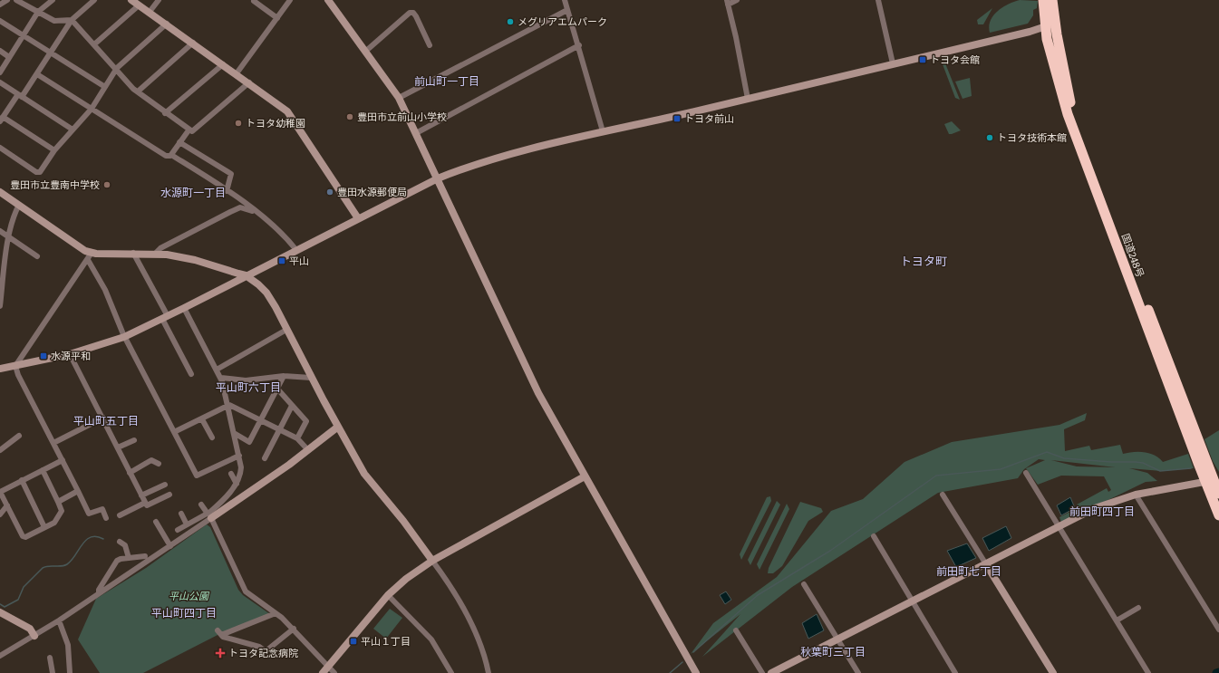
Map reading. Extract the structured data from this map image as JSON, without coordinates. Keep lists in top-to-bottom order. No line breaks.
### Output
{"streets":{"highway":["国道248号"]},"districts":["前山町一丁目","水源町一丁目","トヨタ町","平山町六丁目","平山町五丁目","前田町四丁目","前田町七丁目","平山町四丁目","秋葉町三丁目"],"parks":["平山公園"],"places":{"other":["メグリアエムパーク","豊田市立前山小学校","トヨタ幼稚園","トヨタ技術本館","豊田市立豊南中学校","豊田水源郵便局"],"transit":["トヨタ会館","トヨタ前山","平山","水源平和","平山１丁目"],"health":["トヨタ記念病院"]}}
